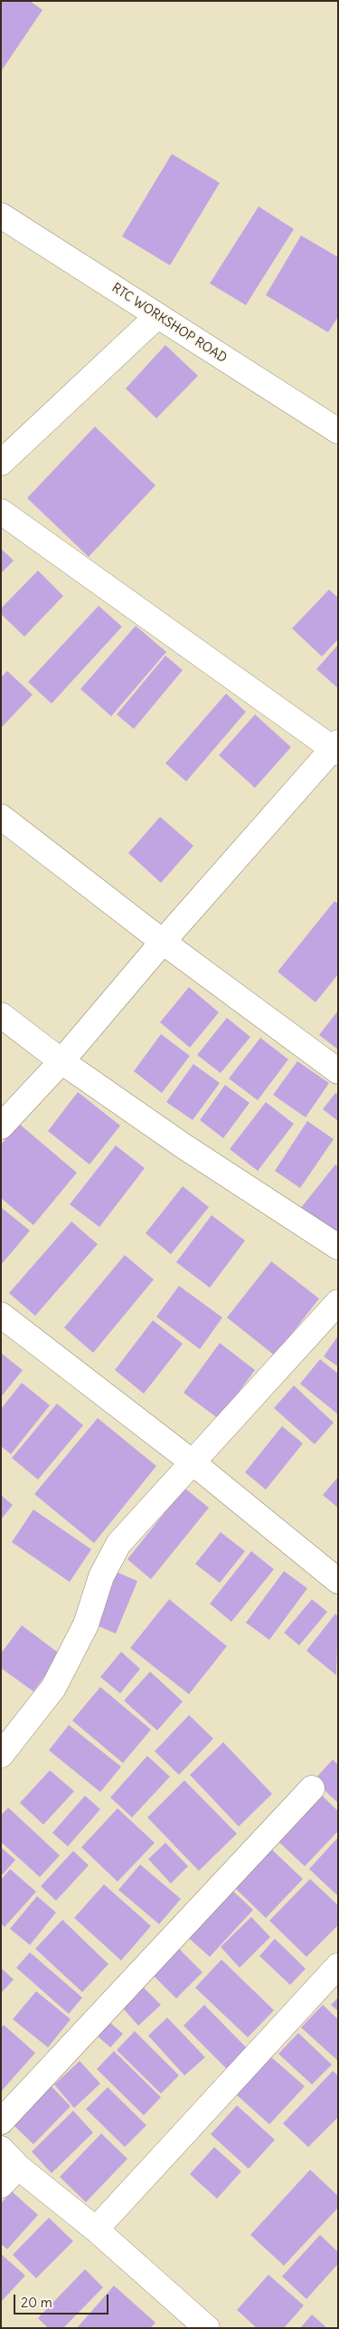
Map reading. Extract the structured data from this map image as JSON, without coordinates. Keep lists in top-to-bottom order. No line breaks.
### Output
{"streets":{"street":["RTC WORKSHOP ROAD"]},"scale_bar":"20 m"}
